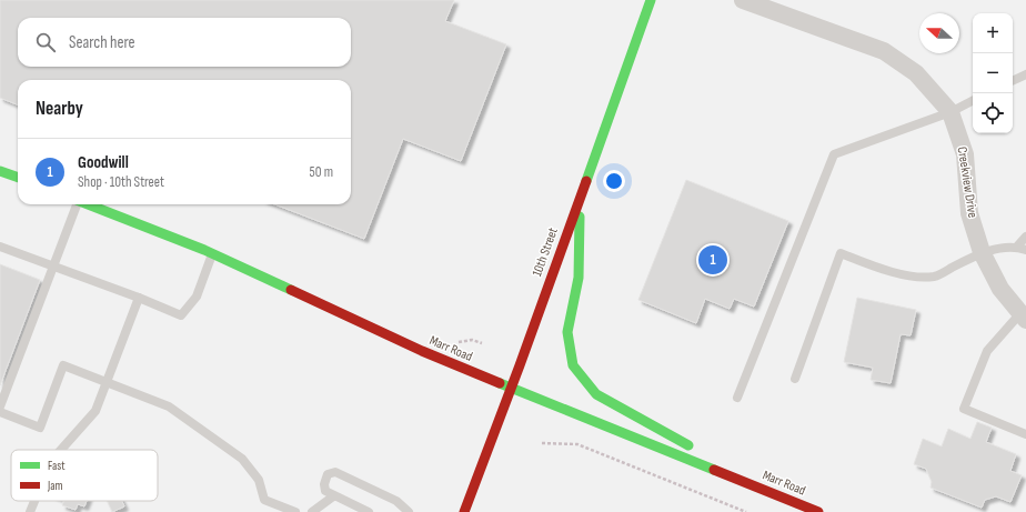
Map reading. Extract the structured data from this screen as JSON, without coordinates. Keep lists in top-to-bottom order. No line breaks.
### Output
{"streets":{"main road":["10th Street","Marr Road"],"street":["Creekview Drive"]},"crossings":[["10th Street","Marr Road"]],"legend":["Fast","Jam"],"north":"left","page":{"map_buttons":["+","−"],"search":"Search here","heading":"Nearby","list":[{"mark":"1","name":"Goodwill","note":"Shop · 10th Street","value":"50 m"}],"pins":"1"}}
